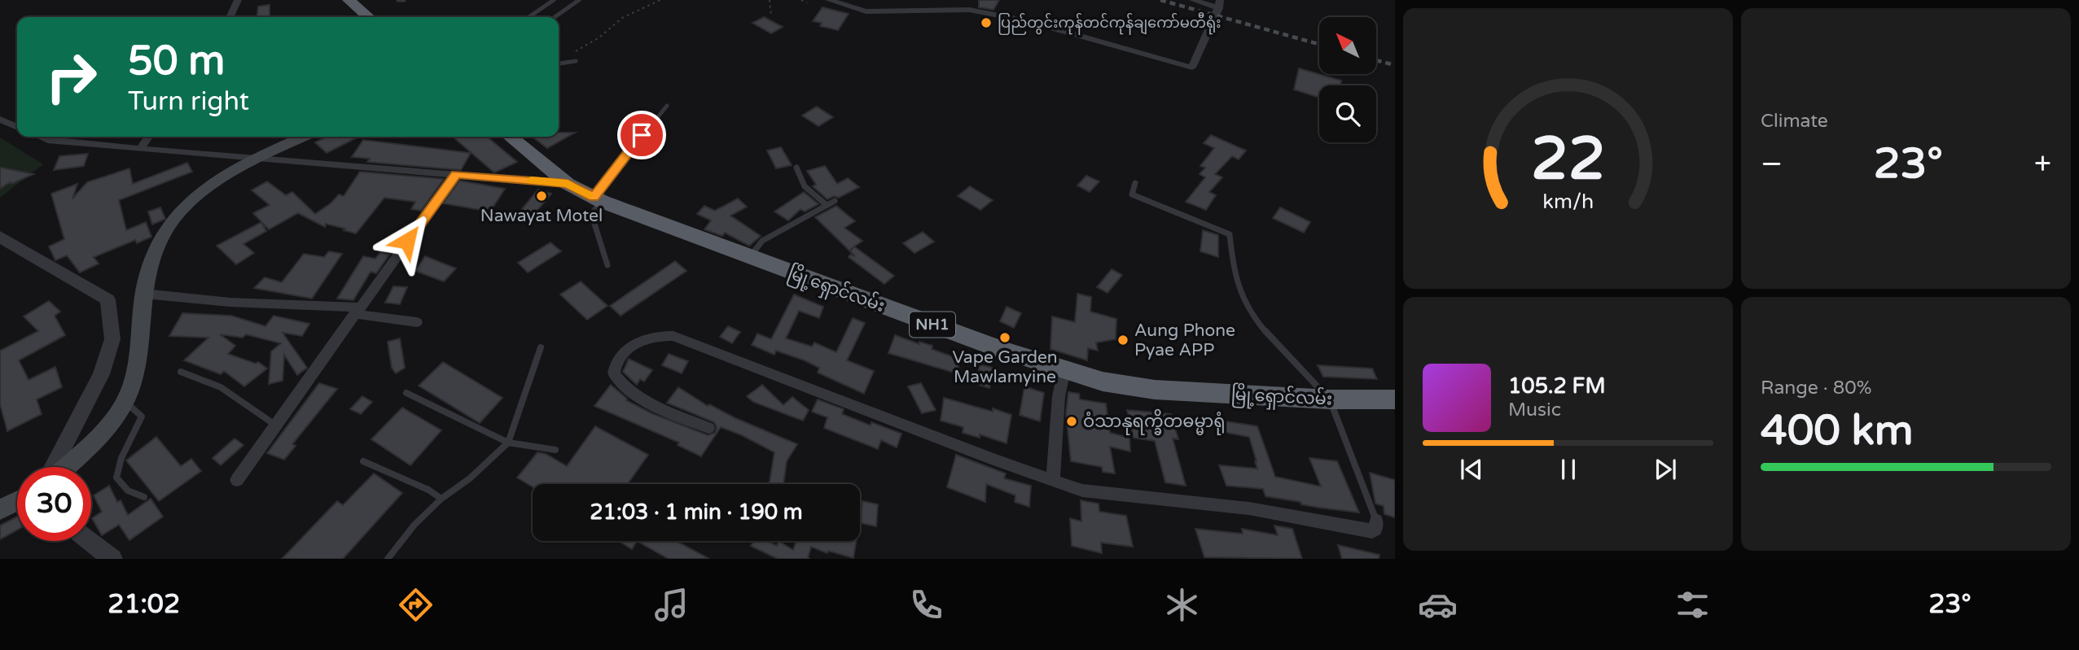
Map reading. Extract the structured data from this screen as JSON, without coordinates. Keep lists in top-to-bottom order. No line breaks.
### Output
{"streets":{"highway":["မြို့ရှောင်လမ်း","NH1"]},"places":["ပြည်တွင်းကုန်တင်ကုန်ချကော်မတီရုံး","Nawayat Motel","Vape Garden Mawlamyine","Aung Phone Pyae APP","ဝံသာနုရက္ခိတဓမ္မာရုံ"],"north":"top left","page":{"tile":["Climate",["Range · 80%","400 km"]],"turn":["50 m","Turn right"],"heat":["−","23°","+"],"song":["105.2 FM","Music"],"limit":"30","trip":"21:03 · 1 min · 190 m","tabs":["21:02","23°"],"gauge":["22","km/h"]}}
